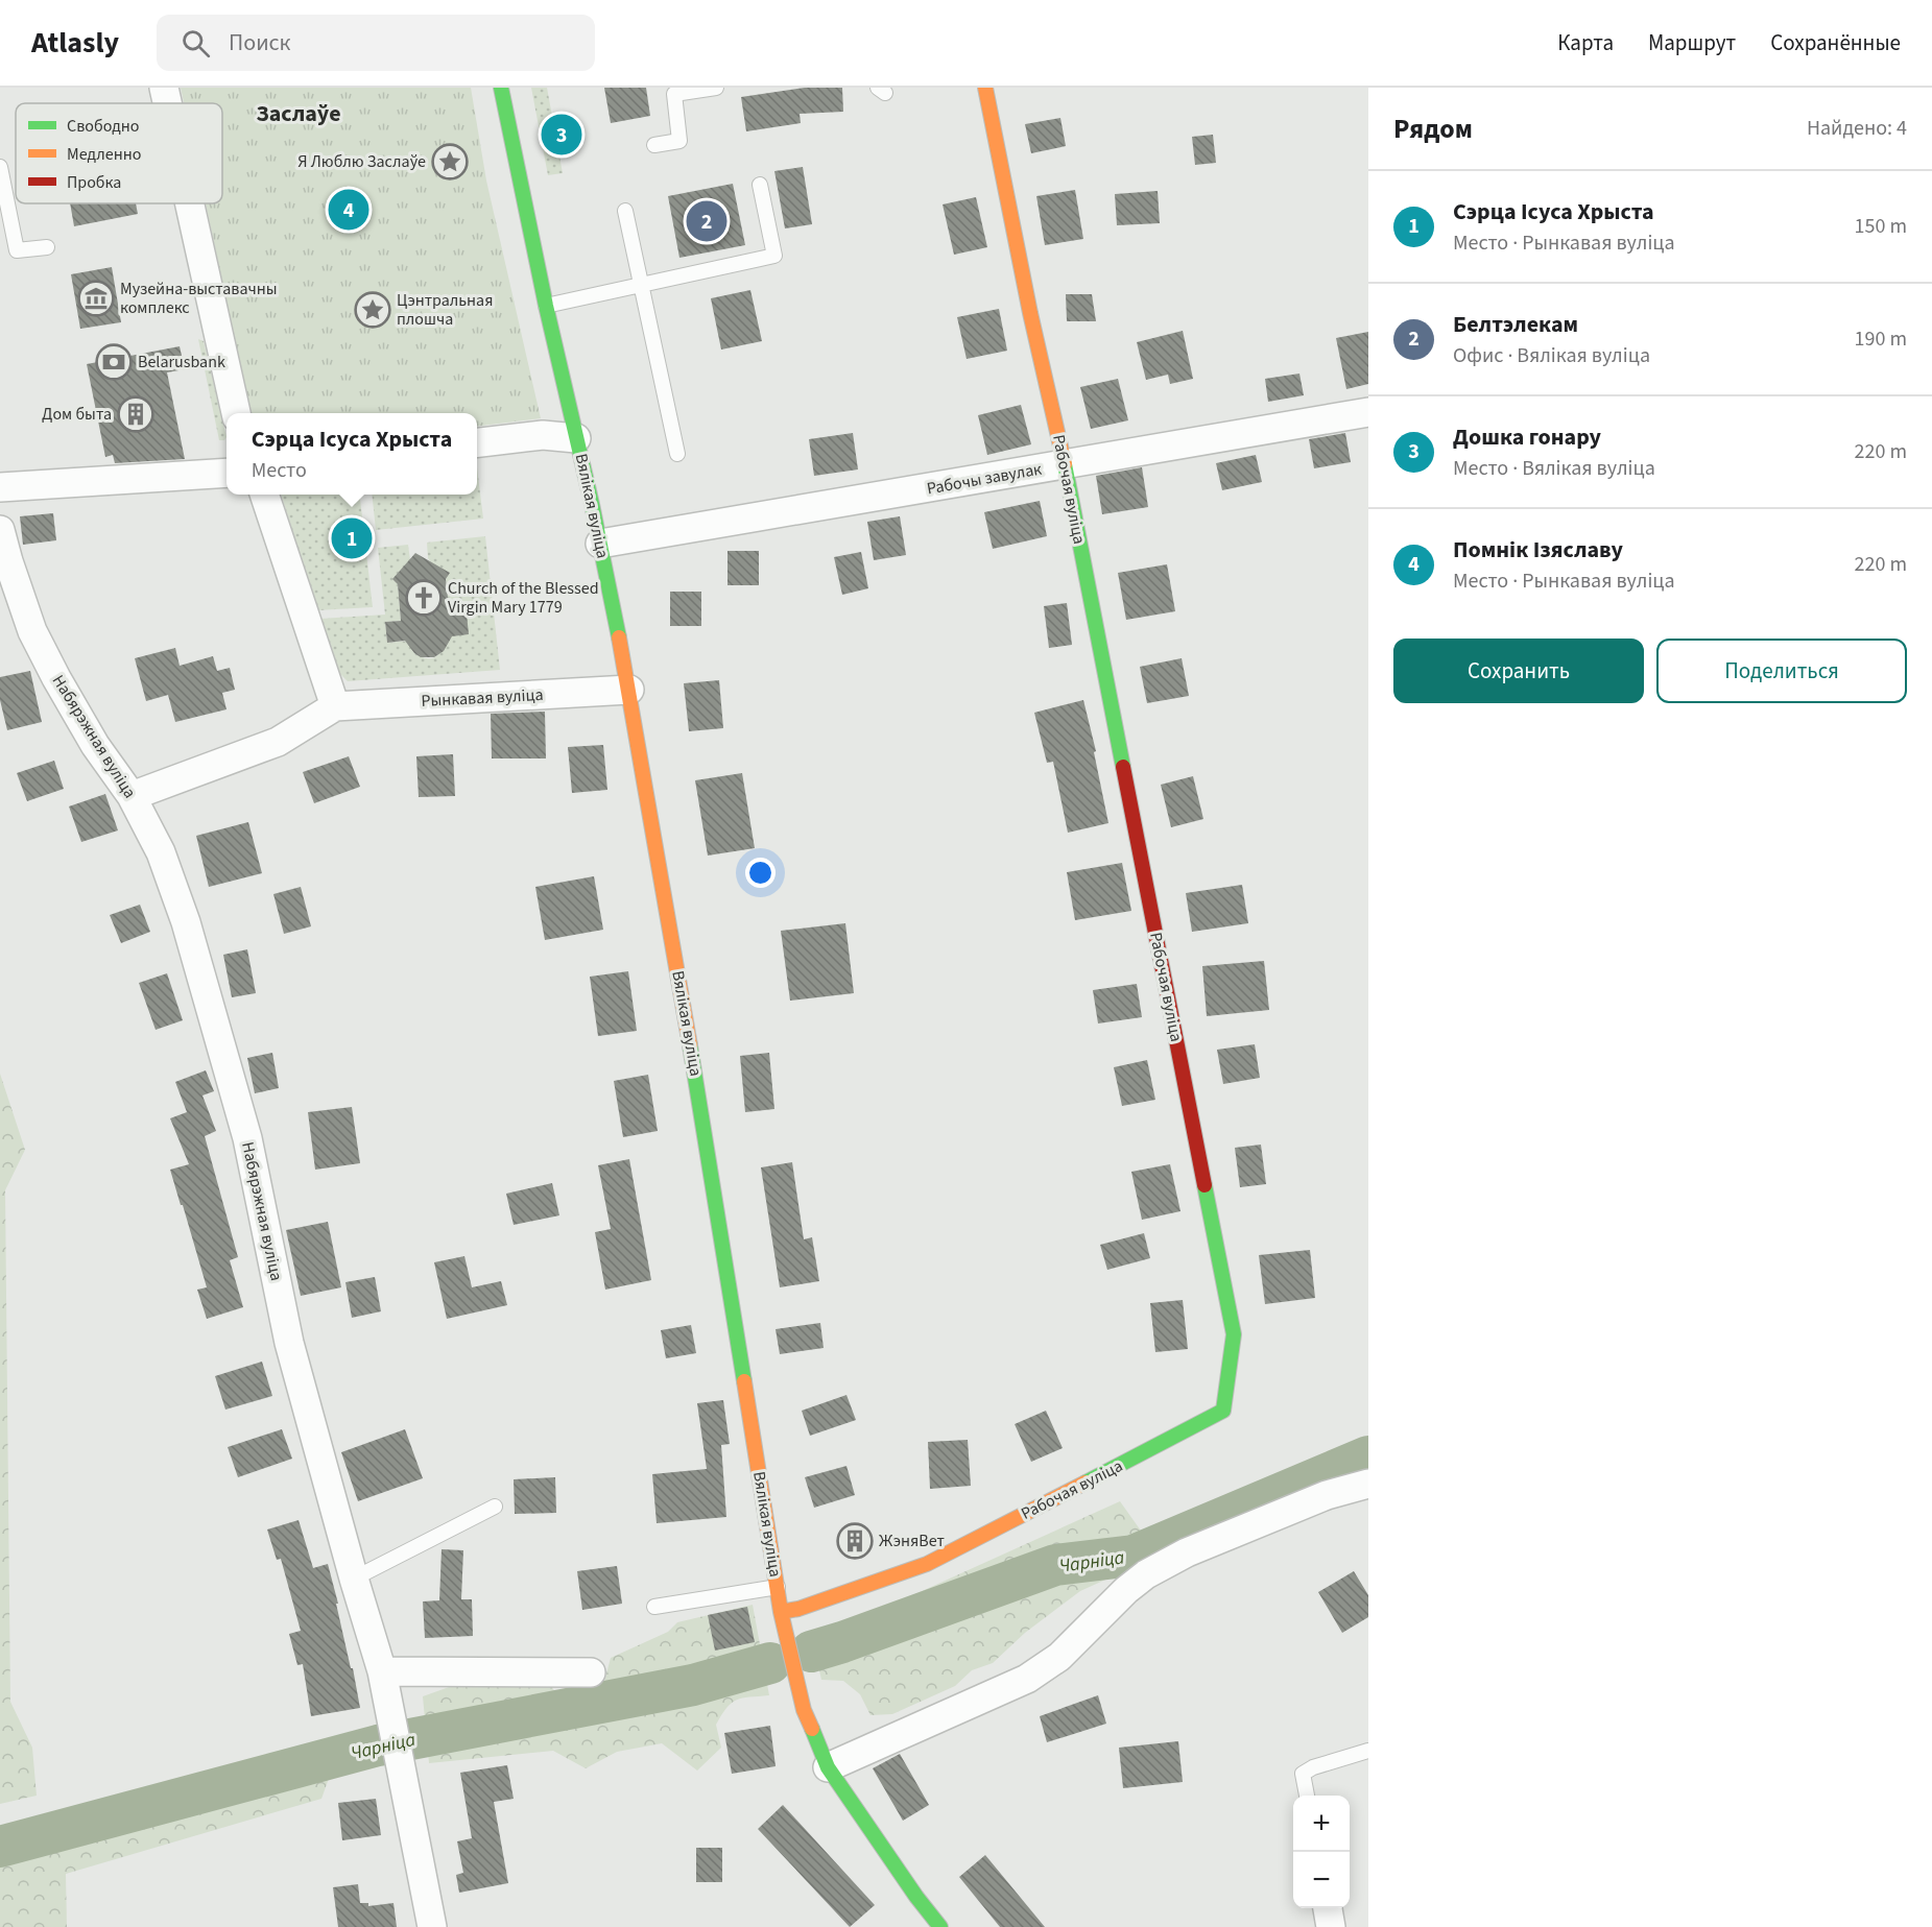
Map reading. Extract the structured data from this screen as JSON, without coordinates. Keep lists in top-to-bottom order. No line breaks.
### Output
{"streets":{"main road":["Рабочая вуліца","Вялікая вуліца"],"street":["Рабочы завулак","Рынкавая вуліца","Набярэжная вуліца"]},"crossings":[["Рабочы завулак","Рабочая вуліца"],["Рабочы завулак","Вялікая вуліца"],["Рабочая вуліца","Вялікая вуліца"],["Вялікая вуліца","Рынкавая вуліца"],["Рынкавая вуліца","Набярэжная вуліца"]],"districts":["Заслаўе"],"water":["Чарніца"],"places":{"place":["Я Люблю Заслаўе","Цэнтральная плошча"],"museum":["Музейна-выставачны комплекс"],"bank":["Belarusbank"],"building":["Дом быта","ЖэняВет"],"church":["Church of the Blessed Virgin Mary 1779"]},"legend":["Свободно","Медленно","Пробка"],"page":{"header":"Atlasly","search":"Поиск","nav":["Карта","Маршрут","Сохранённые"],"heading":["Рядом","Найдено: 4"],"pins":["3","4","2","1"],"list":[{"mark":"1","name":"Сэрца Ісуса Хрыста","note":"Место · Рынкавая вуліца","value":"150 m"},{"mark":"2","name":"Белтэлекам","note":"Офис · Вялікая вуліца","value":"190 m"},{"mark":"3","name":"Дошка гонару","note":"Место · Вялікая вуліца","value":"220 m"},{"mark":"4","name":"Помнік Ізяславу","note":"Место · Рынкавая вуліца","value":"220 m"}],"popup":["Сэрца Ісуса Хрыста","Место"],"buttons":["Сохранить","Поделиться"],"map_buttons":["+","−"]}}
